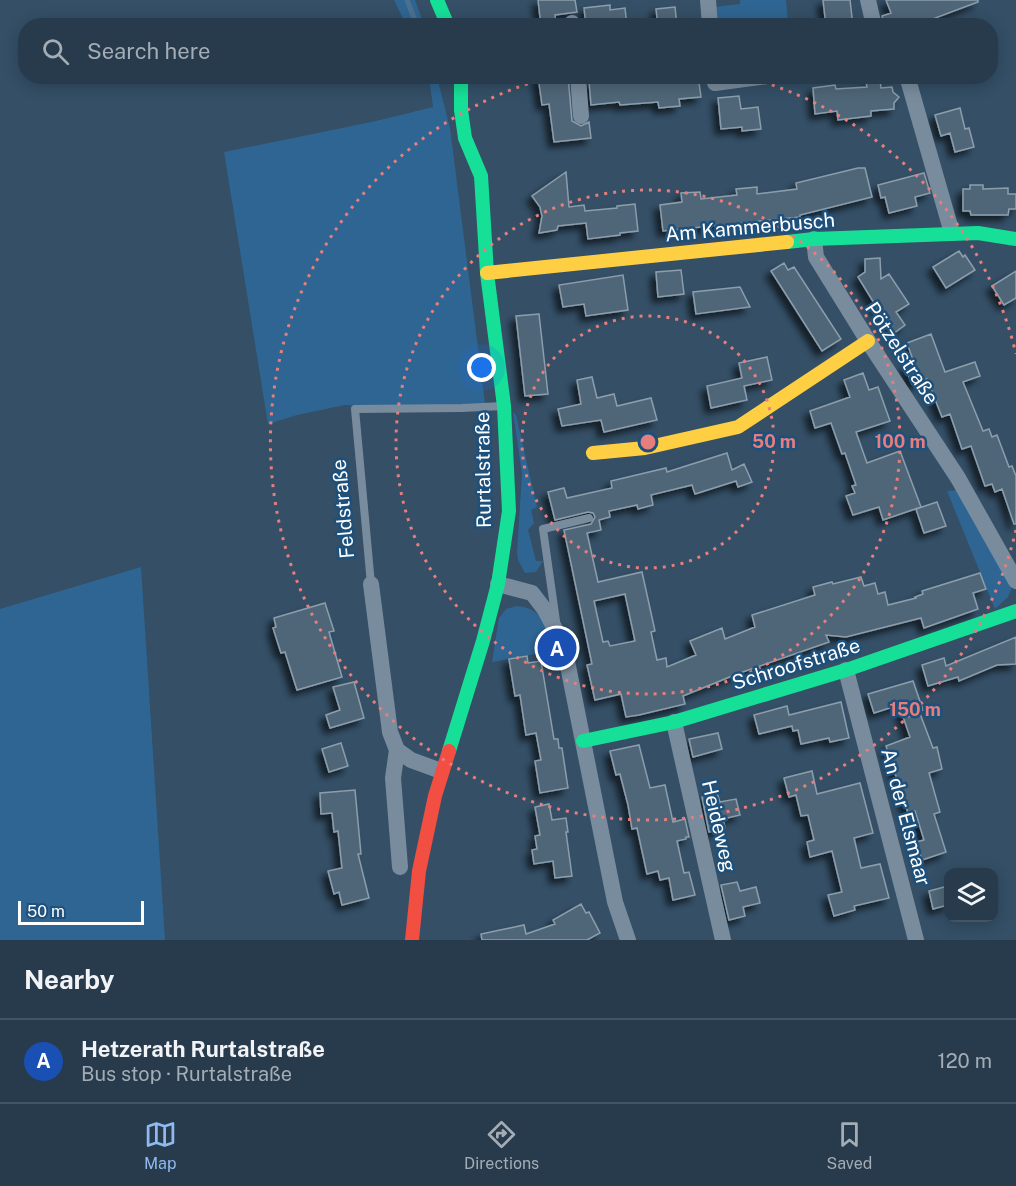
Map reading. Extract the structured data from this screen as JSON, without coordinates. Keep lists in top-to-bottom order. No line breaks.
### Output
{"streets":{"street":["Am Kammerbusch","Pötzelstraße","Rurtalstraße","Feldstraße","Schroofstraße","An der Elsmaar","Heideweg"]},"crossings":[["Am Kammerbusch","Pötzelstraße"],["Am Kammerbusch","Rurtalstraße"],["Rurtalstraße","Feldstraße"],["Schroofstraße","An der Elsmaar"],["Schroofstraße","Heideweg"]],"scale_bar":"50 m","page":{"search":"Search here","pins":"A","scale":"50 m","heading":"Nearby","list":[{"mark":"A","name":"Hetzerath Rurtalstraße","note":"Bus stop · Rurtalstraße","value":"120 m"}],"nav":["Map","Directions","Saved"]},"rings":["50 m","100 m","150 m"]}
